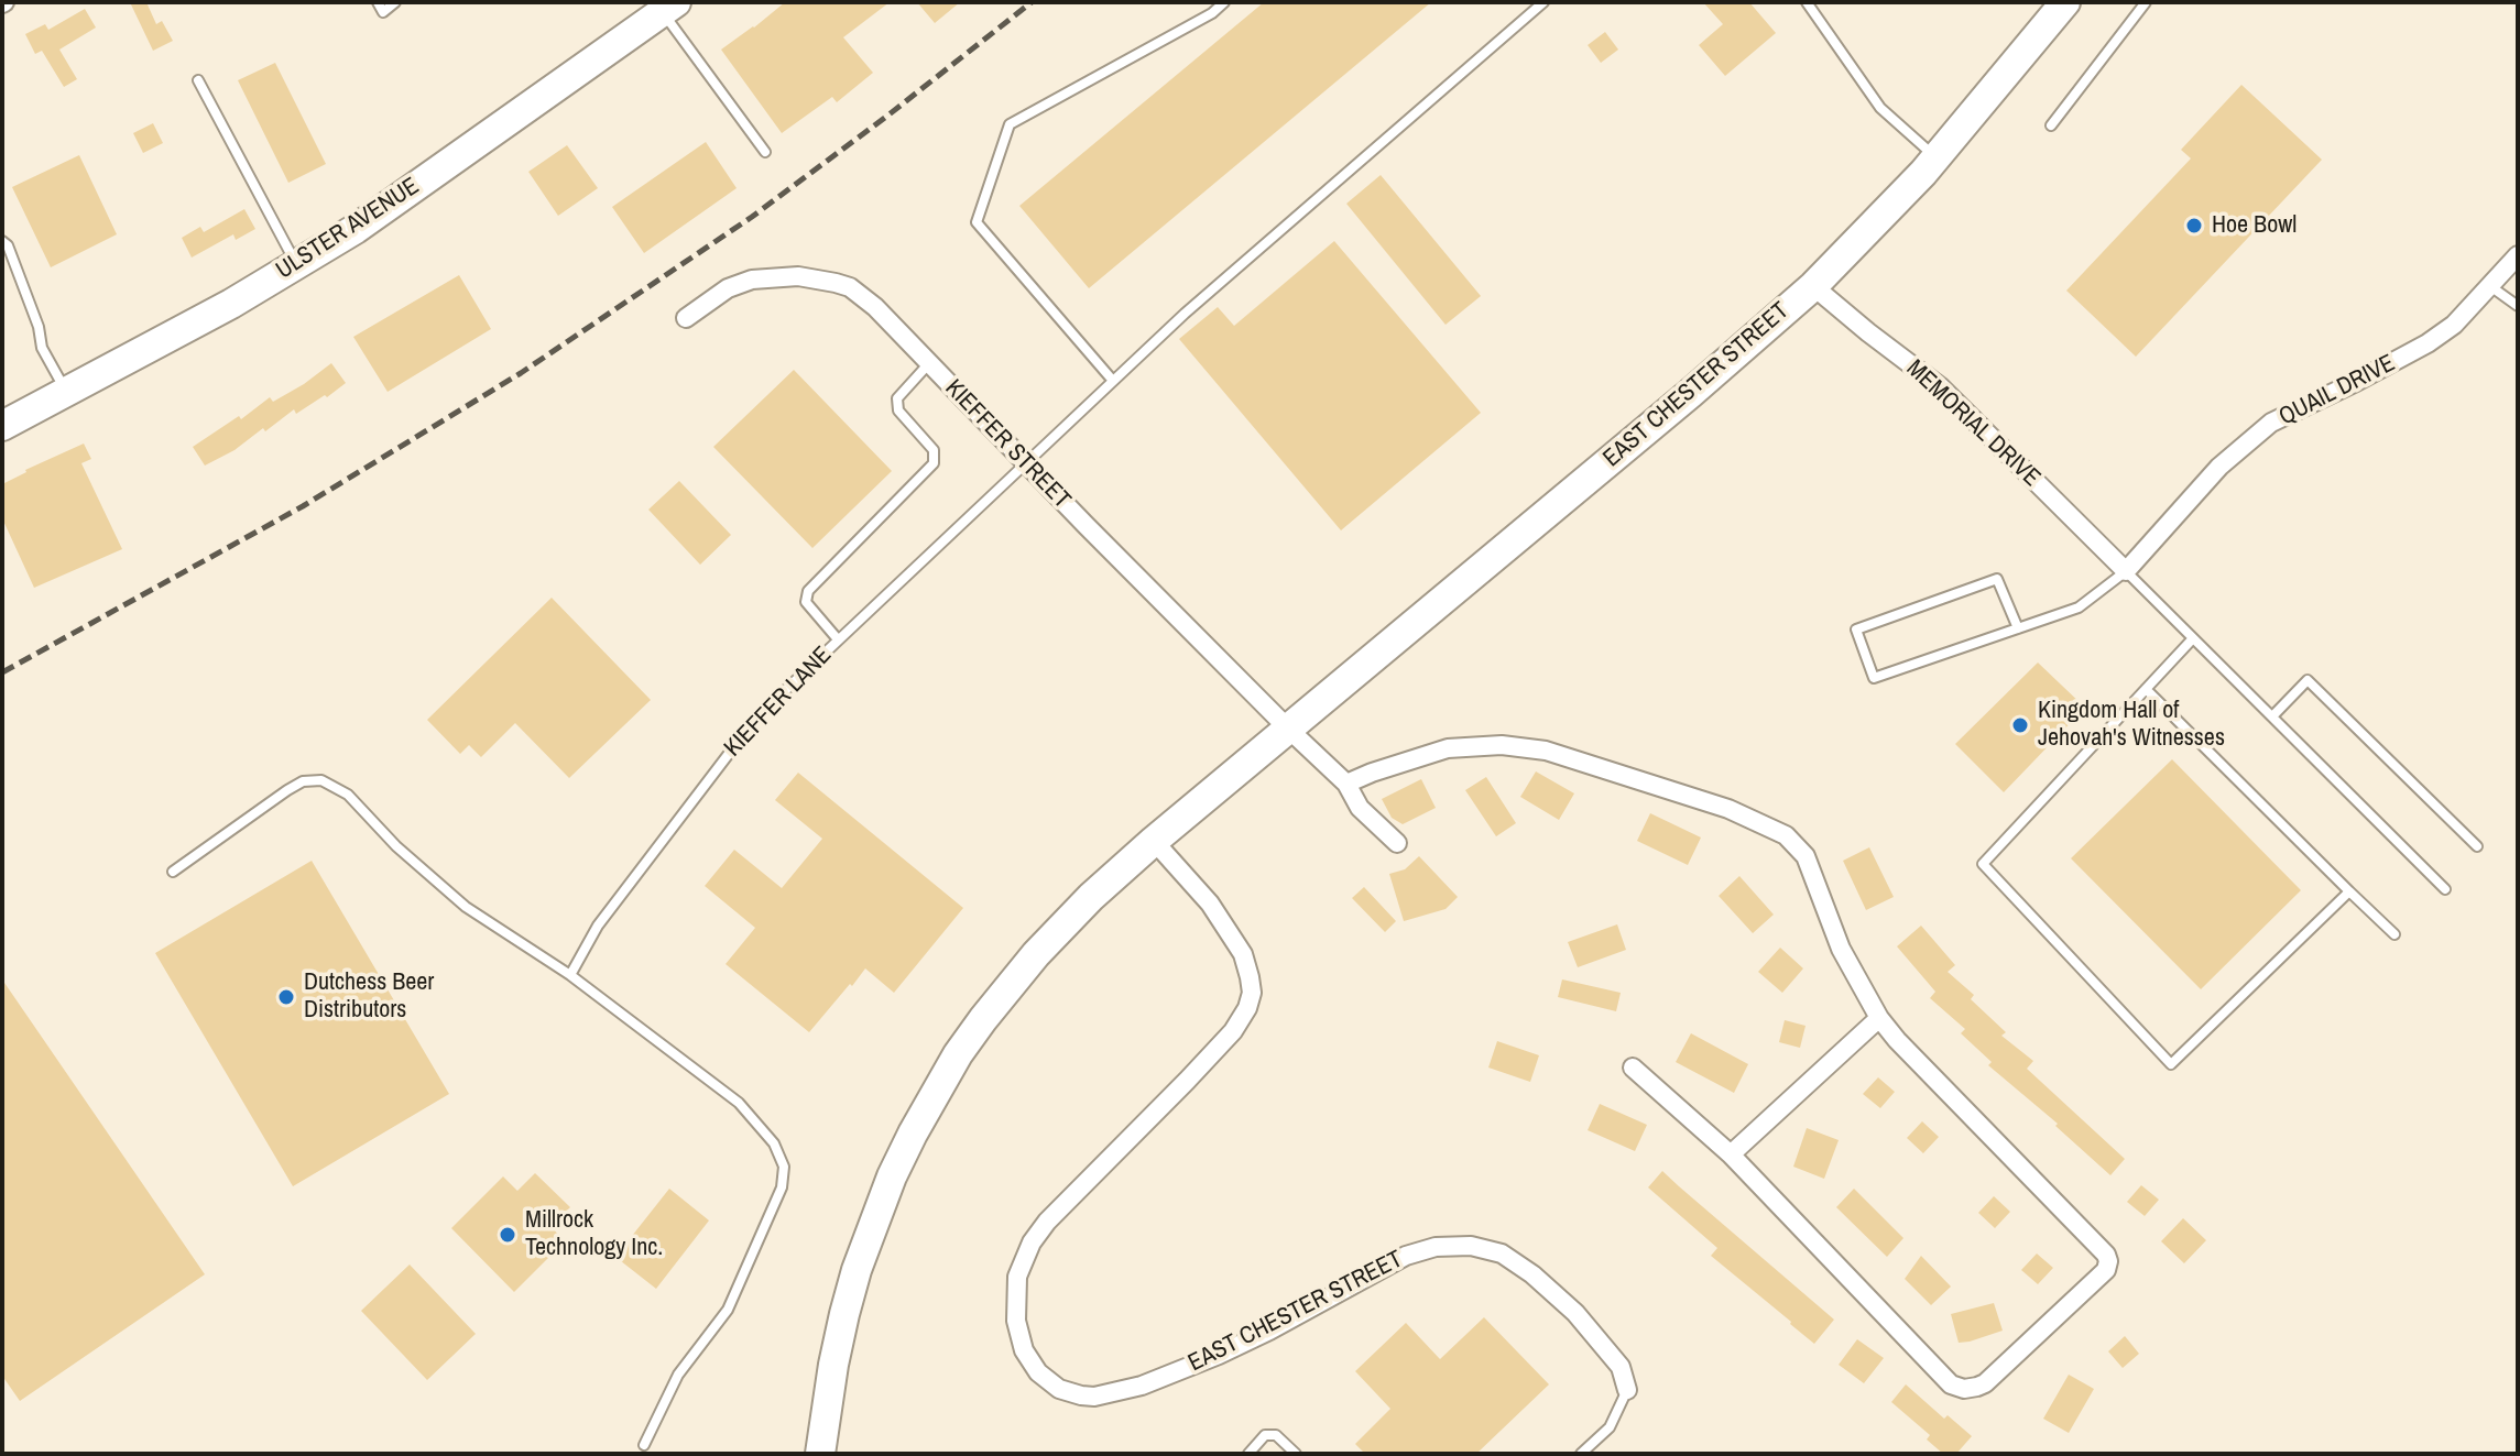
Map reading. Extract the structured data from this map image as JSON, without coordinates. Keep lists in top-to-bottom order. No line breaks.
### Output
{"streets":{"main road":["ULSTER AVENUE","EAST CHESTER STREET"],"street":["QUAIL DRIVE","MEMORIAL DRIVE","KIEFFER STREET"],"lane":["KIEFFER LANE"]},"crossings":[["EAST CHESTER STREET","MEMORIAL DRIVE"],["EAST CHESTER STREET","KIEFFER STREET"],["QUAIL DRIVE","MEMORIAL DRIVE"],["KIEFFER STREET","KIEFFER LANE"]],"places":["Hoe Bowl","Kingdom Hall of Jehovah's Witnesses","Dutchess Beer Distributors","Millrock Technology Inc."]}
